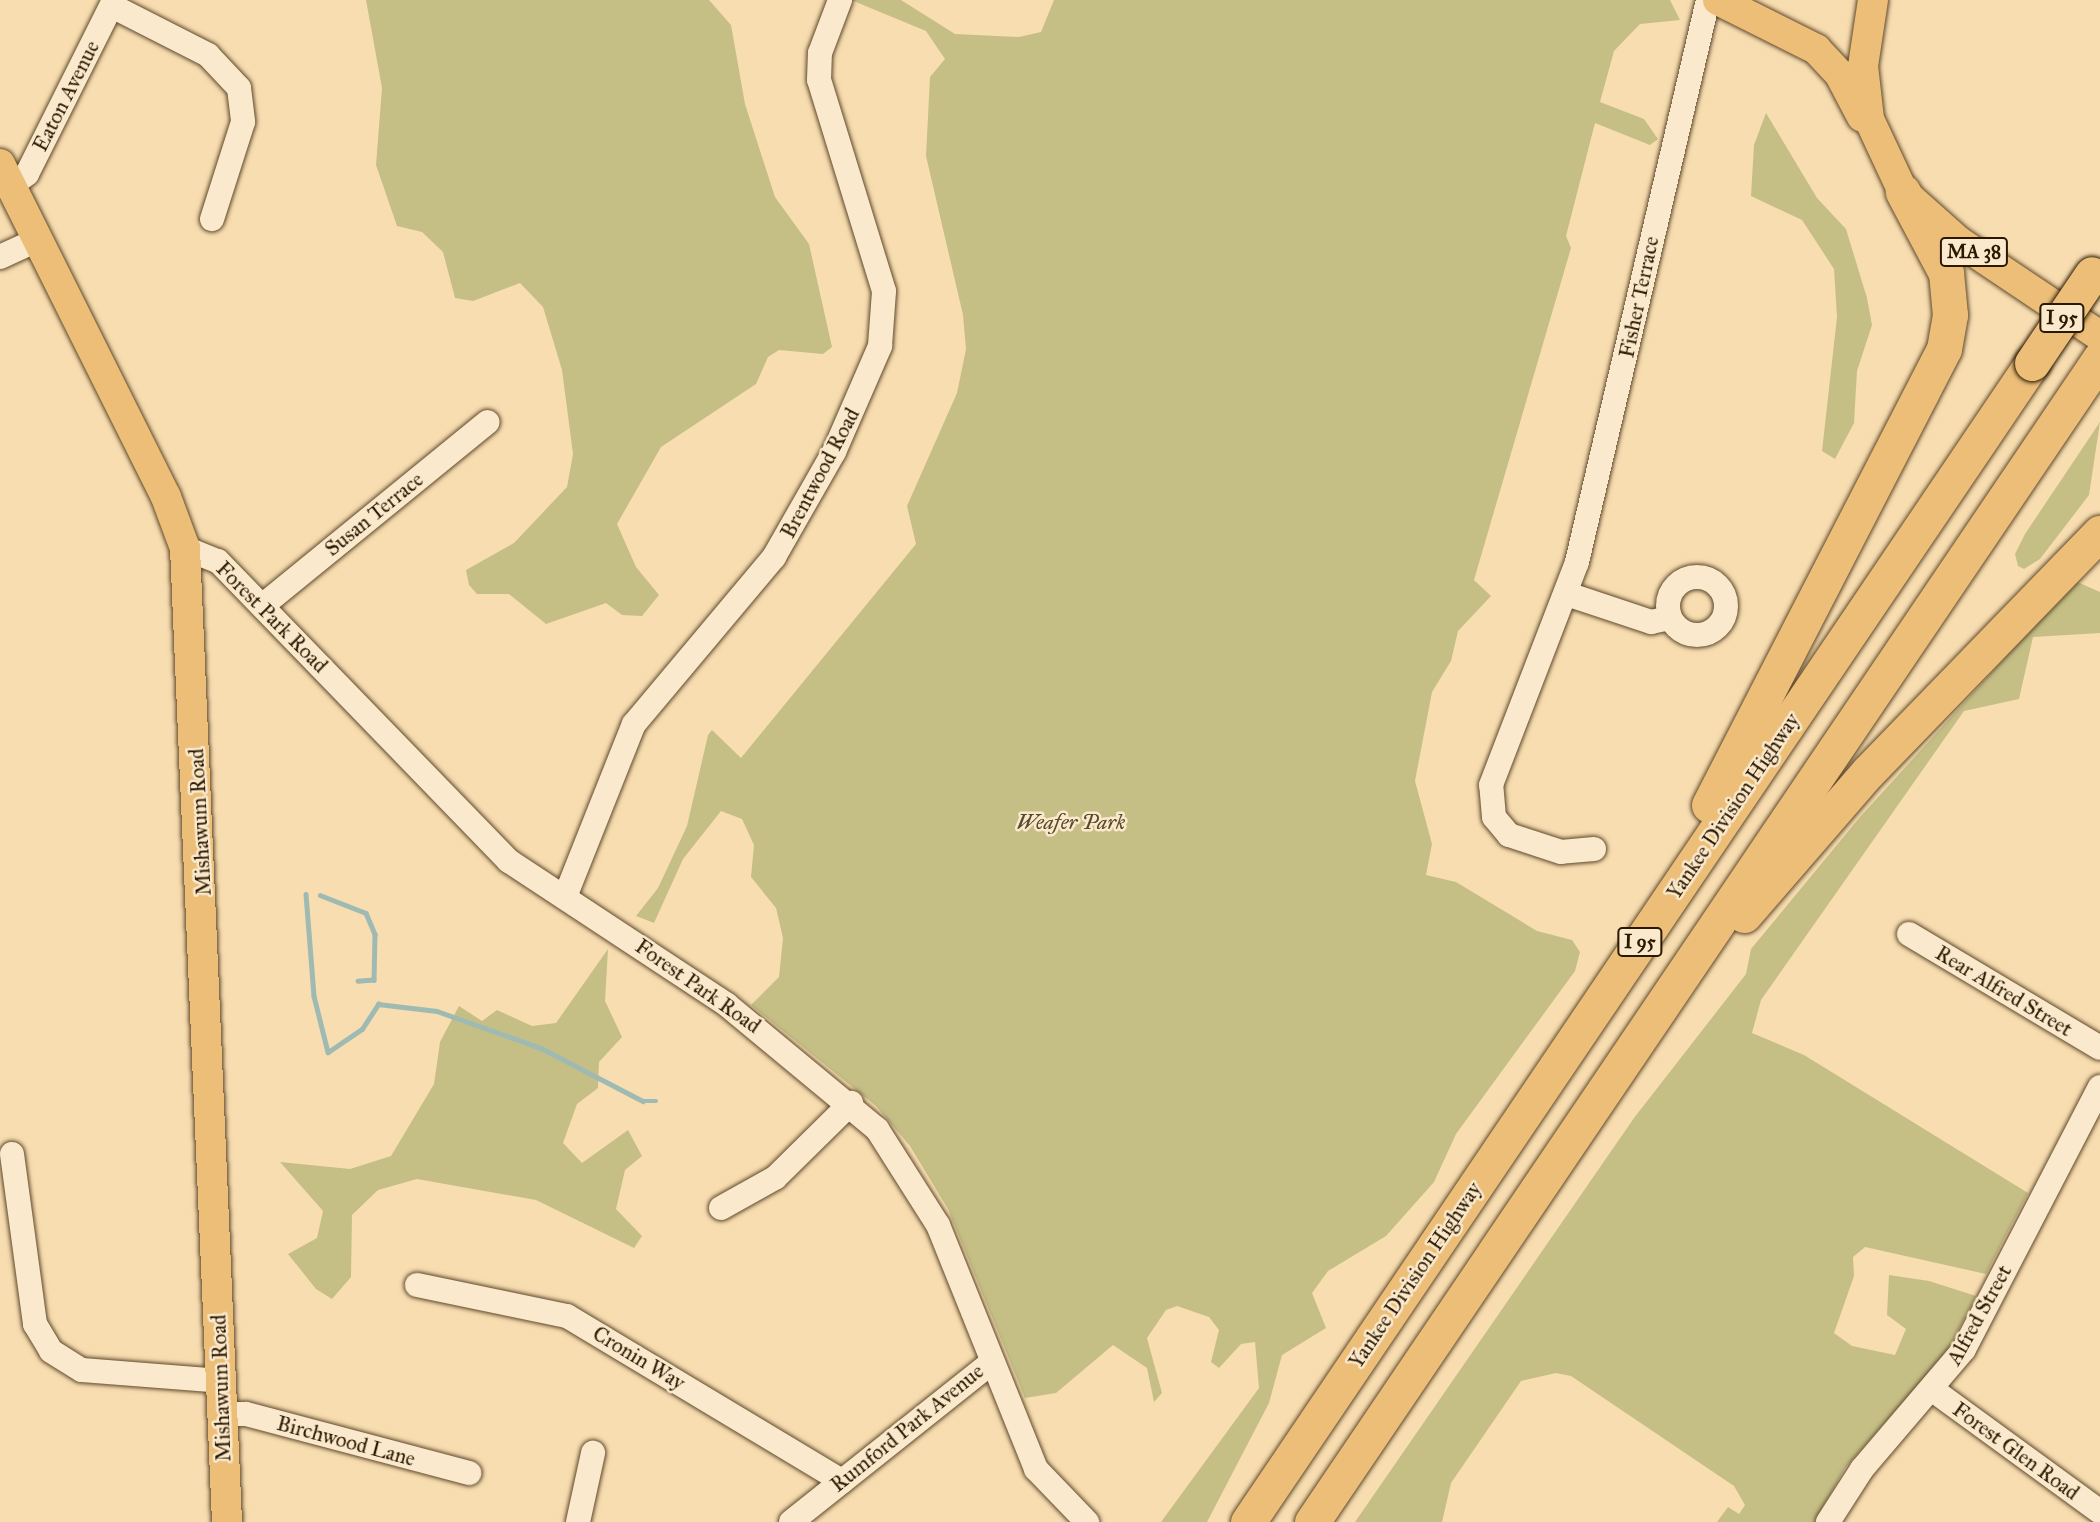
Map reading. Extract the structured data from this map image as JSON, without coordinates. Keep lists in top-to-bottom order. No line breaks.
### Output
{"streets":{"highway":["I 95","Yankee Division Highway"],"main road":["MA 38","Mishawum Road"],"street":["Eaton Avenue","Fisher Terrace","Brentwood Road","Susan Terrace","Forest Park Road","Rear Alfred Street","Alfred Street","Cronin Way","Rumford Park Avenue","Birchwood Lane","Forest Glen Road"]},"crossings":[["Eaton Avenue","Mishawum Road"],["Brentwood Road","Forest Park Road"],["Susan Terrace","Forest Park Road"],["Forest Park Road","Mishawum Road"],["Forest Park Road","Rumford Park Avenue"],["Mishawum Road","Birchwood Lane"],["Alfred Street","Forest Glen Road"],["Cronin Way","Rumford Park Avenue"]],"parks":["Weafer Park"]}
